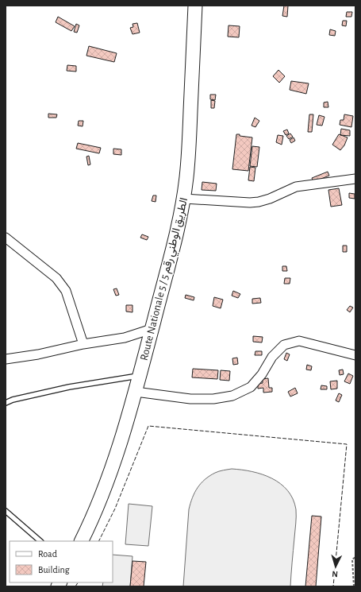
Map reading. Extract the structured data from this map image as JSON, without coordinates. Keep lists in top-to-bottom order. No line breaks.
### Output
{"streets":{"main road":["Route Nationale 5 / الطريق الوطني رقم 5"]},"legend":["Road","Building"],"north":"bottom"}
